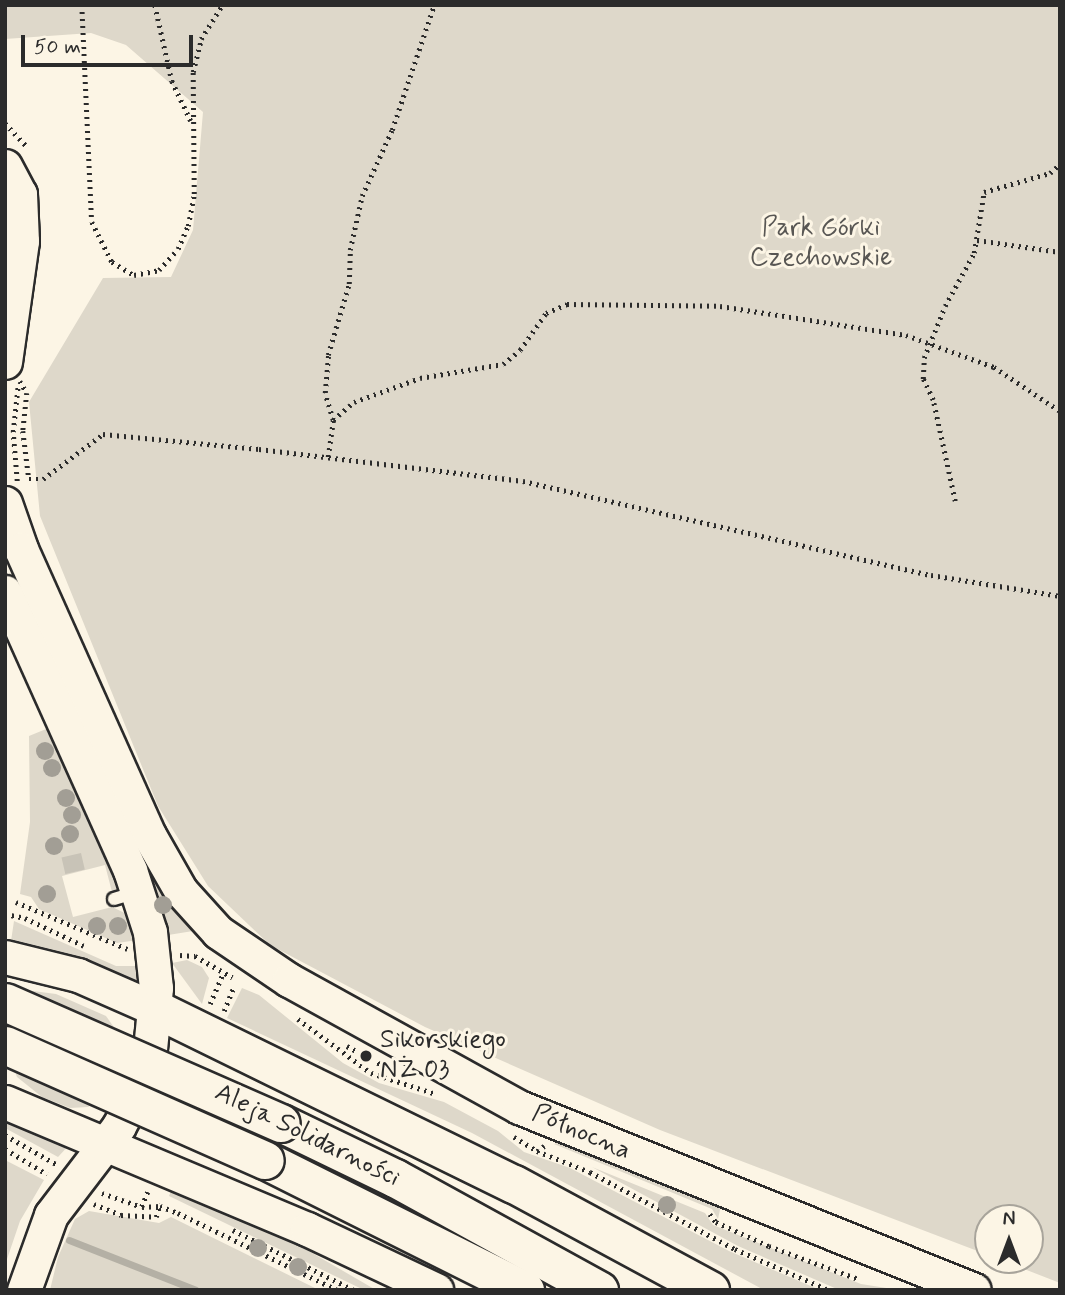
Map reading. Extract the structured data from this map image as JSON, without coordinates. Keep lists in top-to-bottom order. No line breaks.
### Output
{"streets":{"main road":["Aleja Solidarności"],"street":["Północna"]},"parks":["Park Górki Czechowskie"],"places":["Sikorskiego NŻ 03"],"scale_bar":"50 m","north":"top"}
